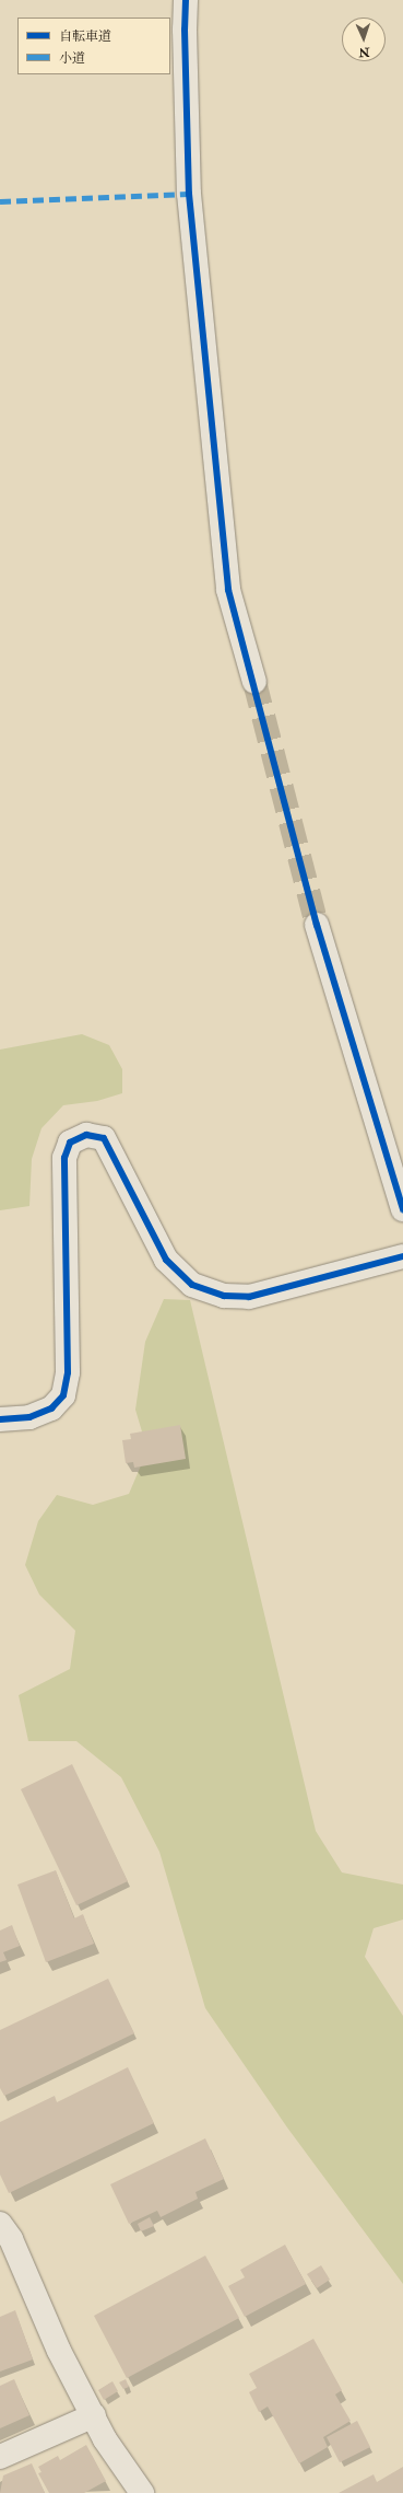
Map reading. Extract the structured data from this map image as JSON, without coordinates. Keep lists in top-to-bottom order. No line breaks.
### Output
{"legend":["自転車道","小道"],"north":"bottom"}
